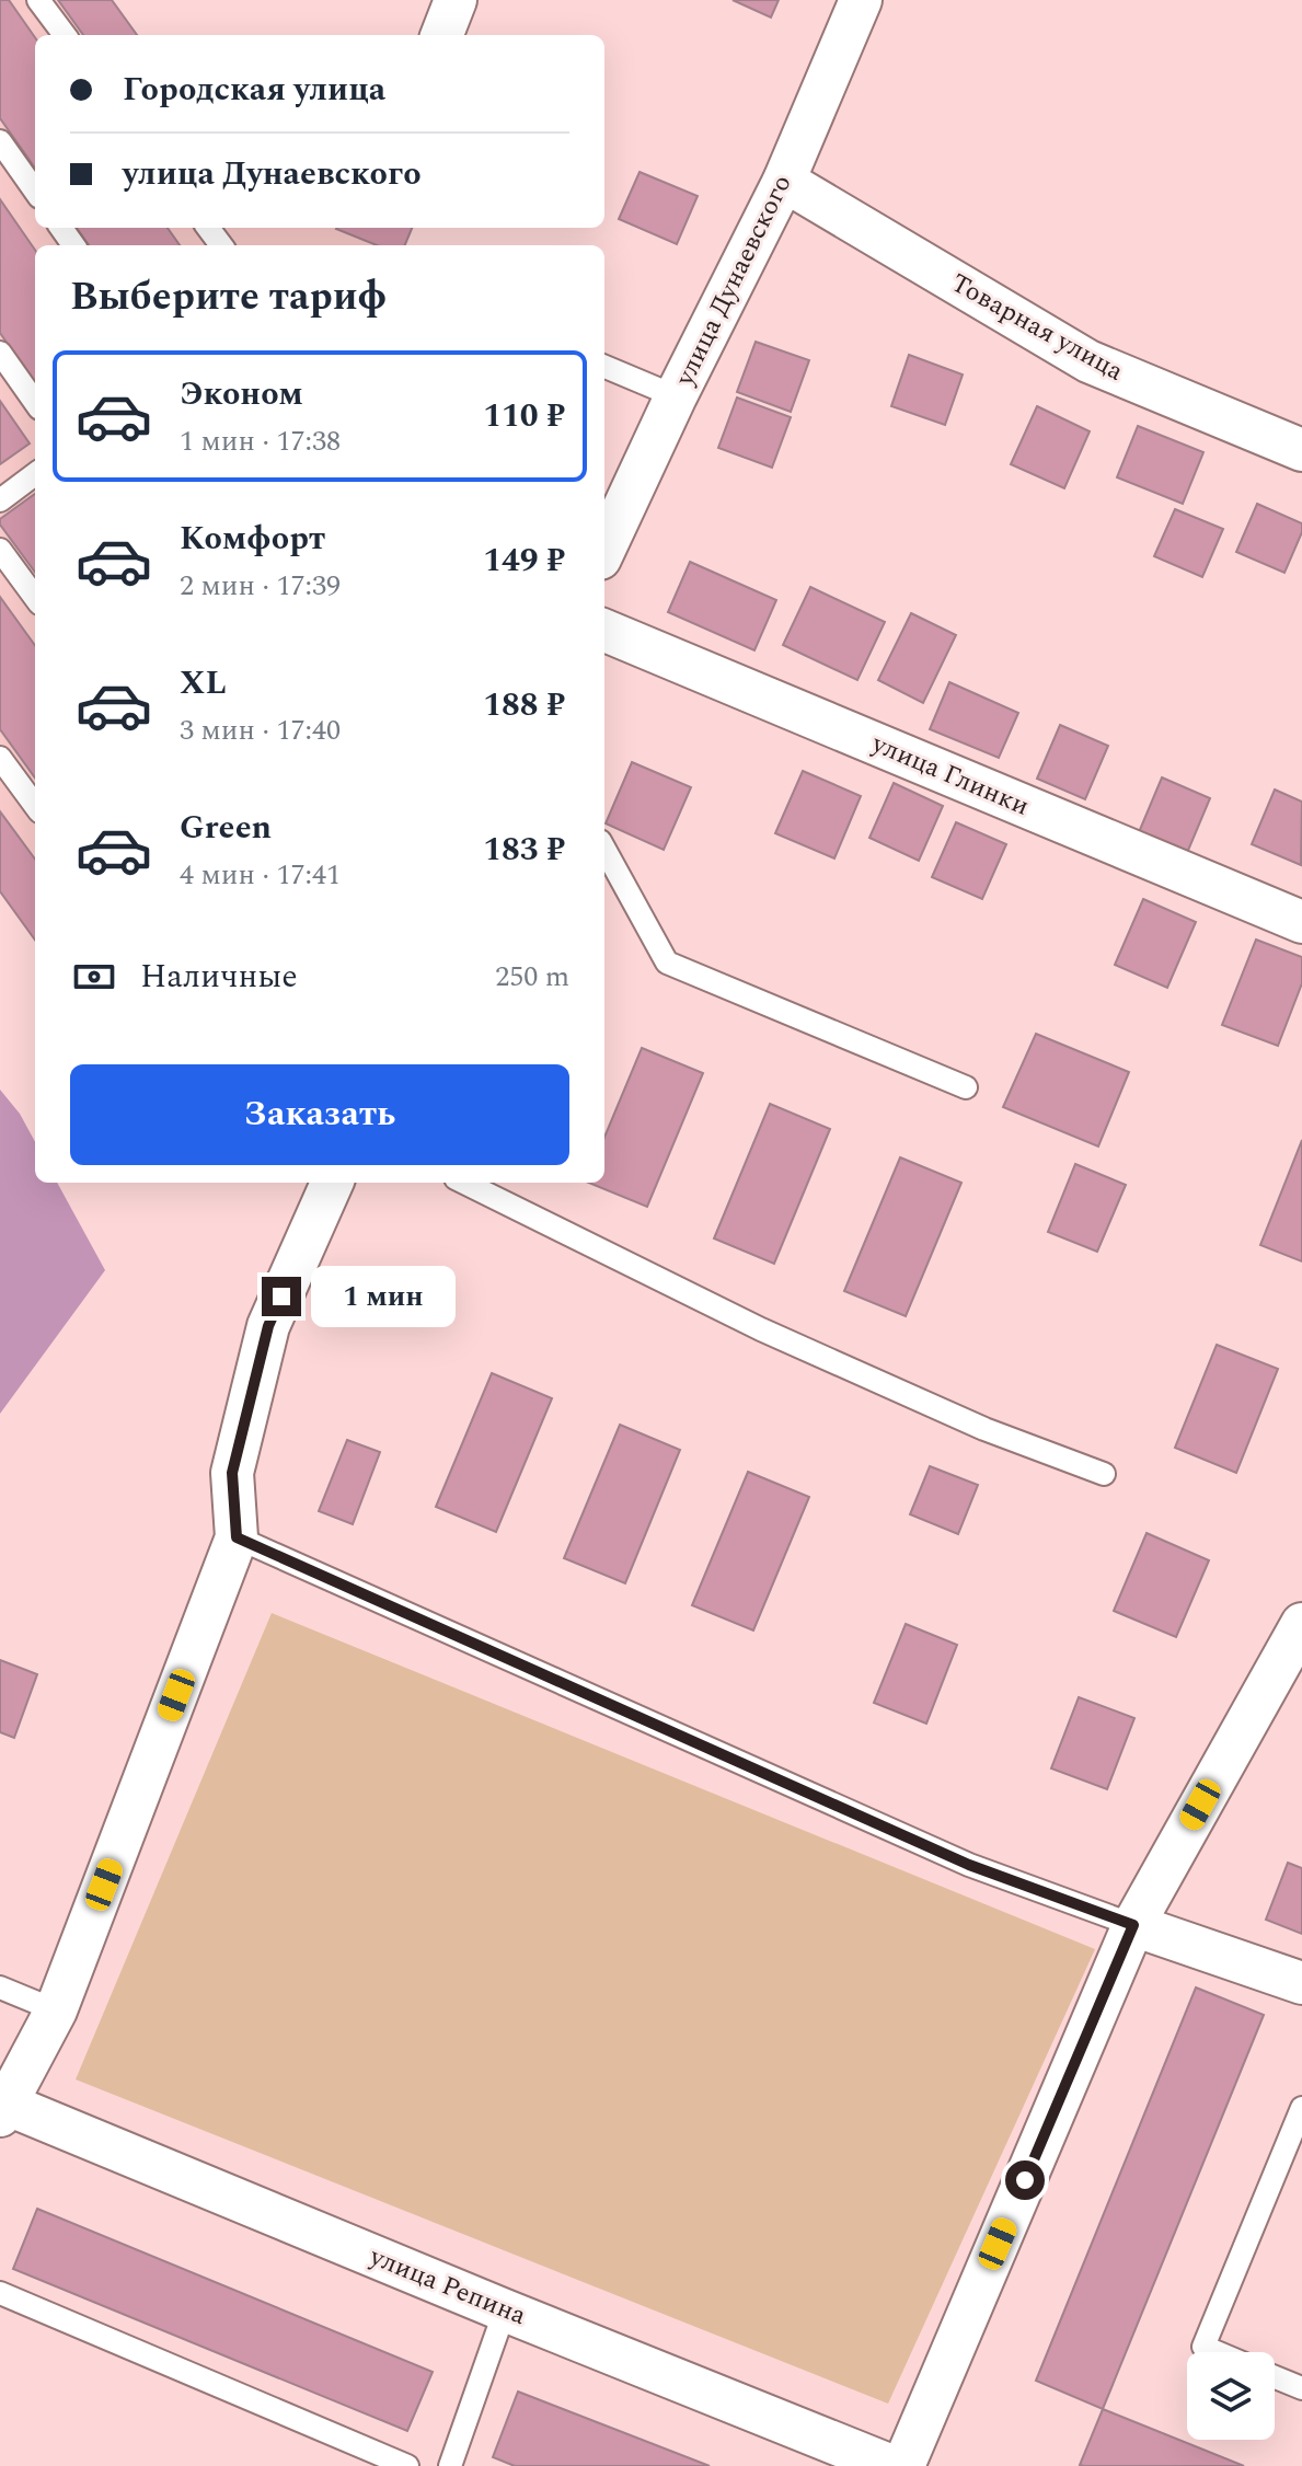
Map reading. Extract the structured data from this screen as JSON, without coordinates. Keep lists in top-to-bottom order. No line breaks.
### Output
{"streets":{"street":["улица Дунаевского","Товарная улица","улица Глинки","улица Репина"]},"crossings":[["улица Дунаевского","Товарная улица"]],"page":{"banner":["Городская улица","улица Дунаевского"],"heading":"Выберите тариф","list":[{"name":"Эконом","note":"1 мин · 17:38","value":"110 ₽"},{"name":"Комфорт","note":"2 мин · 17:39","value":"149 ₽"},{"name":"XL","note":"3 мин · 17:40","value":"188 ₽"},{"name":"Green","note":"4 мин · 17:41","value":"183 ₽"}],"pay":["Наличные","250 m"],"buttons":"Заказать","bubble":"1 мин"}}
